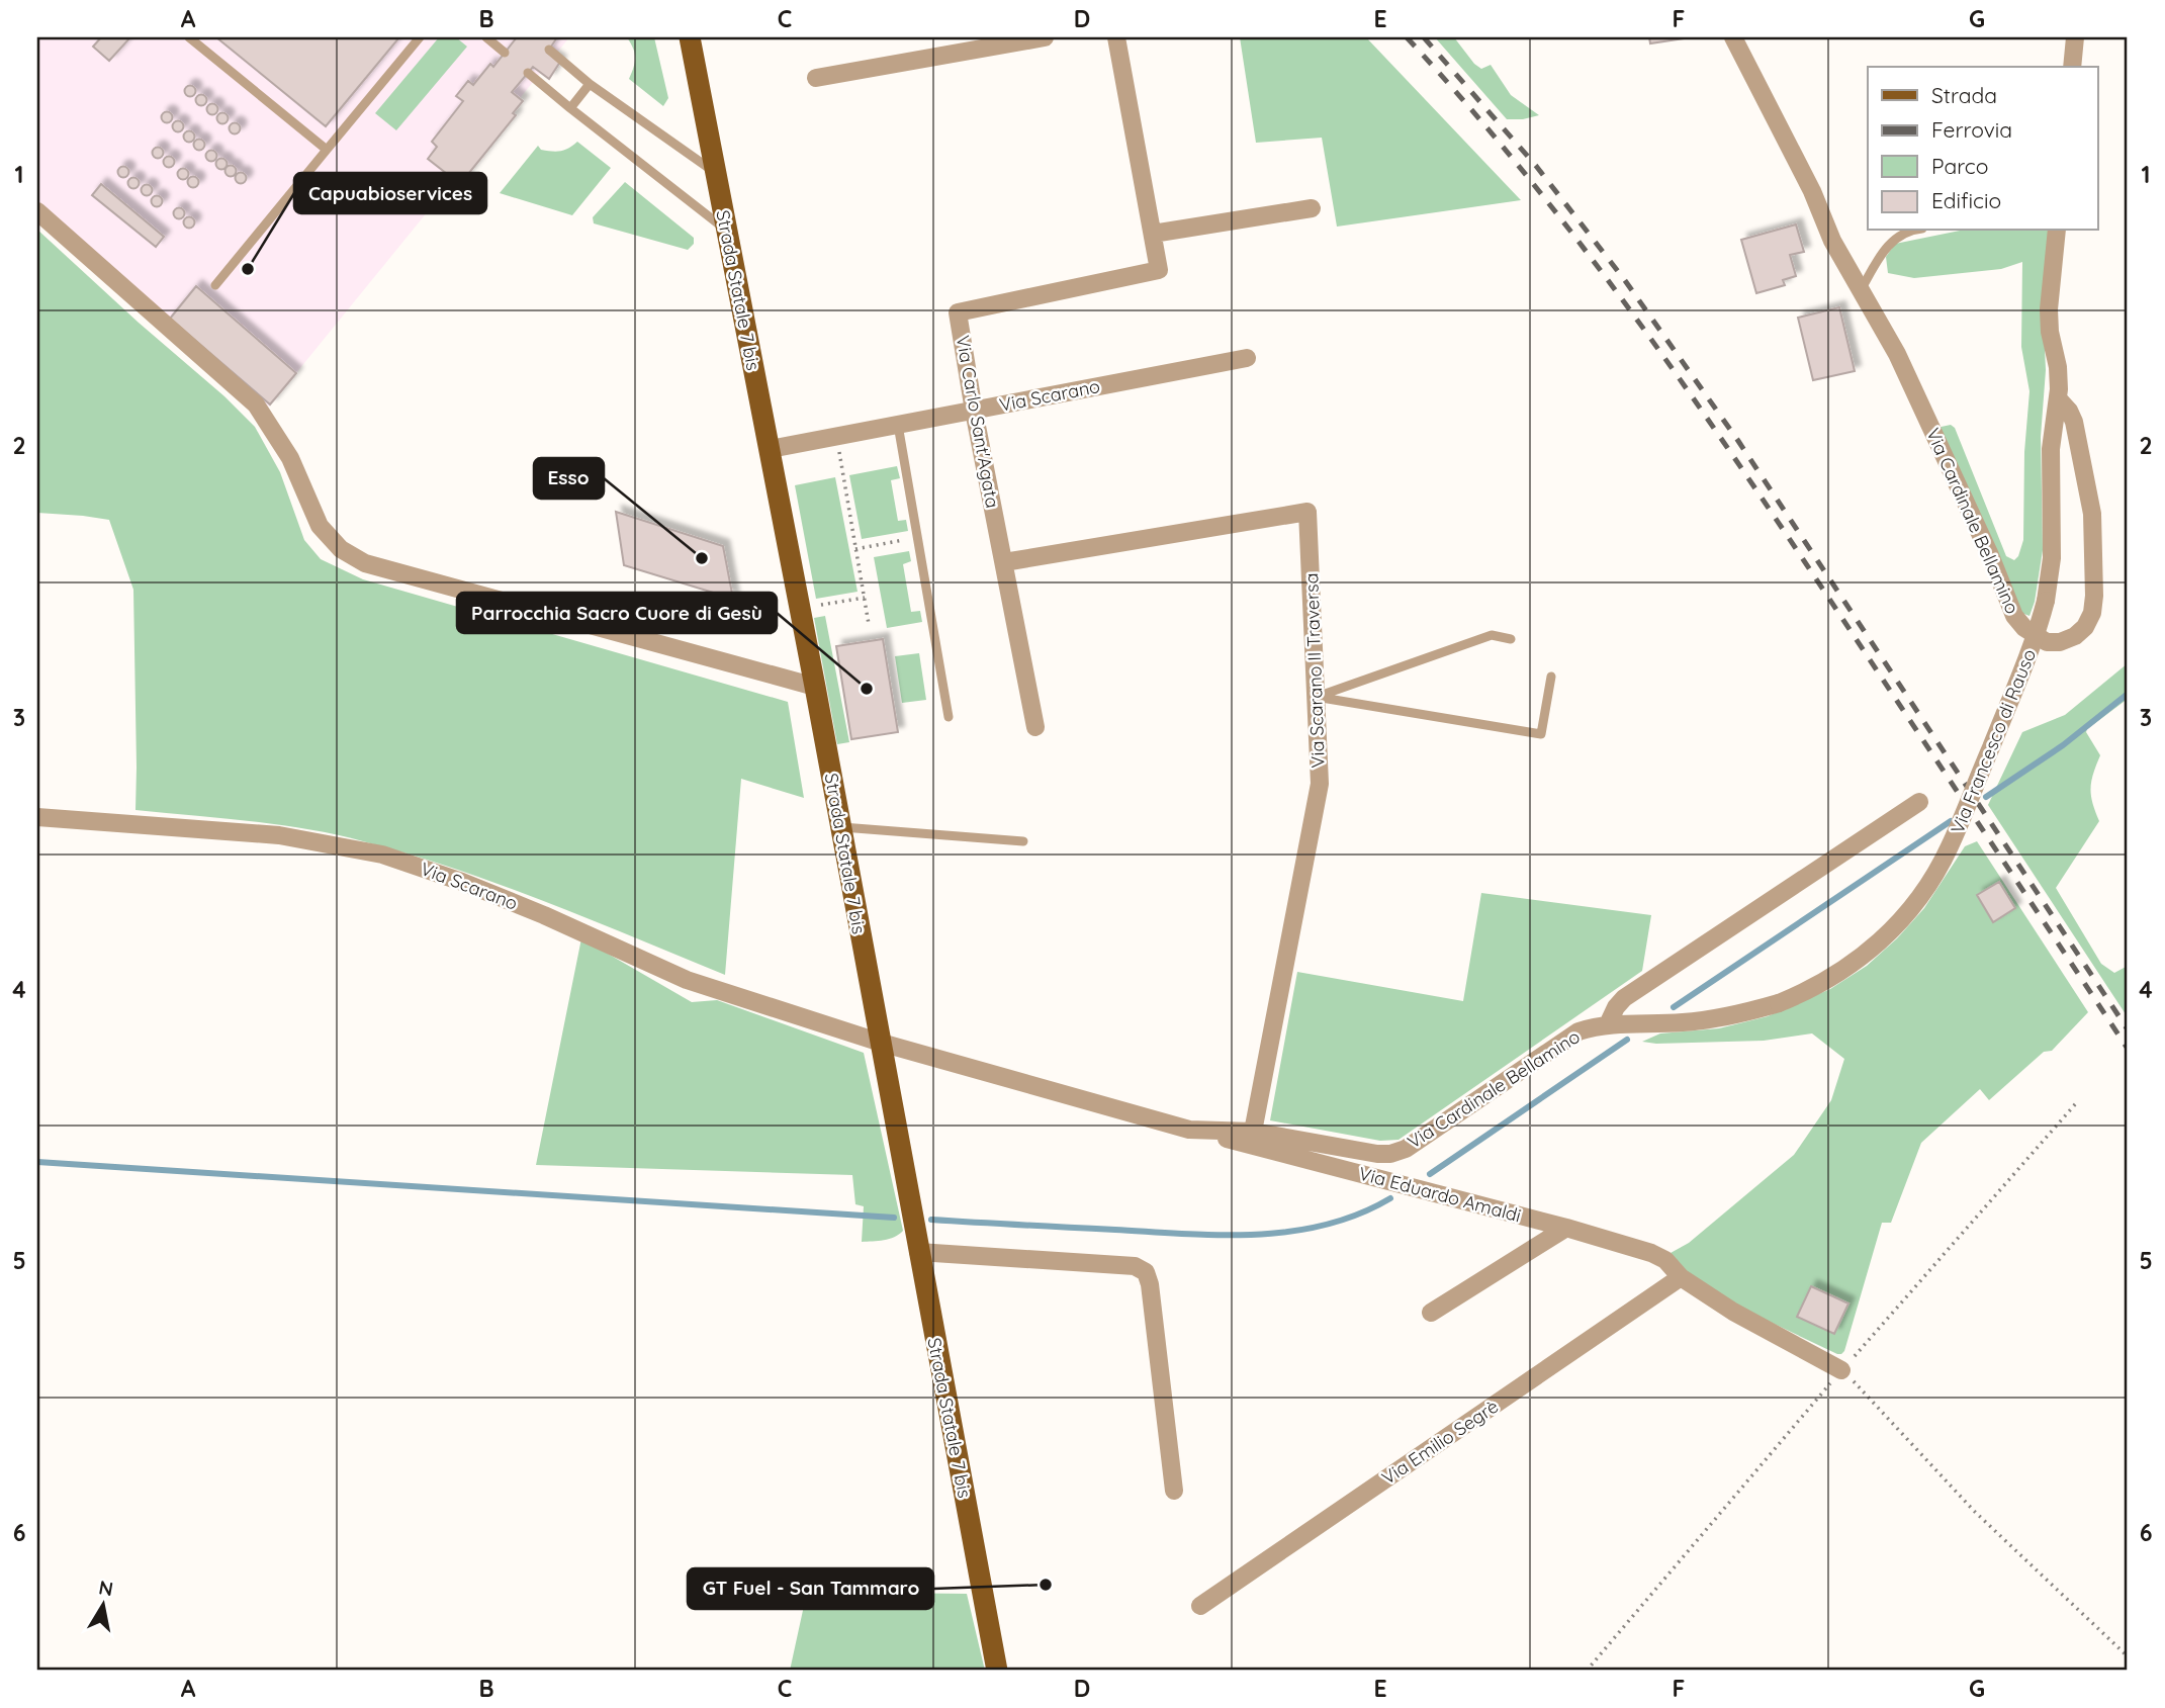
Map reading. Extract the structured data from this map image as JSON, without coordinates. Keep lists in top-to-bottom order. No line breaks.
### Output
{"streets":{"main road":["Strada Statale 7 bis"],"street":["Via Scarano","Via Carlo Sant'Agata","Via Cardinale Bellamino","Via Scarano II Traversa","Via Francesco di Rauso","Via Eduardo Amaldi","Via Emilio Segrè"]},"crossings":[["Strada Statale 7 bis","Via Scarano"],["Strada Statale 7 bis","Via Cardinale Bellamino"],["Via Scarano","Via Carlo Sant'Agata"],["Via Scarano","Via Cardinale Bellamino"],["Via Carlo Sant'Agata","Via Scarano II Traversa"],["Via Cardinale Bellamino","Via Scarano II Traversa"],["Via Cardinale Bellamino","Via Francesco di Rauso"],["Via Cardinale Bellamino","Via Eduardo Amaldi"],["Via Eduardo Amaldi","Via Emilio Segrè"]],"places":["Capuabioservices","Esso","Parrocchia Sacro Cuore di Gesù","GT Fuel - San Tammaro"],"legend":["Strada","Ferrovia","Parco","Edificio"],"north":"top","grid":{"columns":["A","B","C","D","E","F","G"],"rows":["1","2","3","4","5","6"]}}
